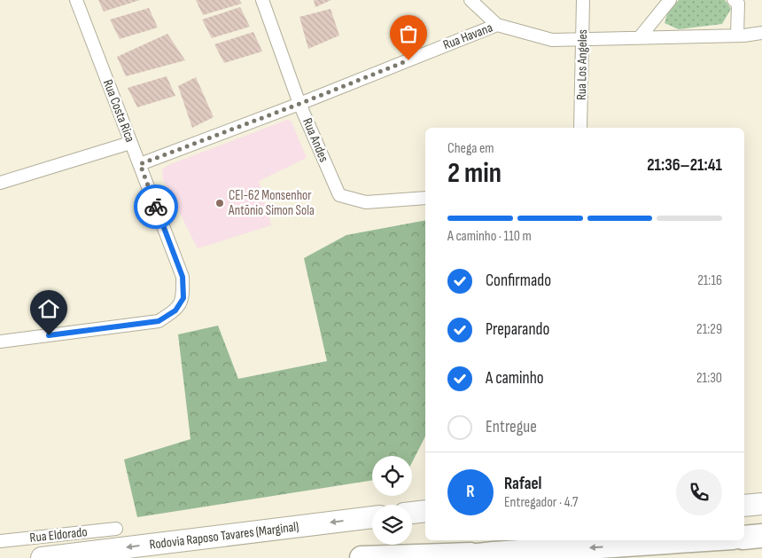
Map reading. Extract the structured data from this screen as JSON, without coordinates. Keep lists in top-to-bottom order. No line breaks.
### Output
{"streets":{"highway":["Rodovia Raposo Tavares (Marginal)"],"street":["Rua Havana","Rua Los Angeles","Rua Costa Rica","Rua Andes","Rua Eldorado"]},"crossings":[["Rua Havana","Rua Los Angeles"],["Rua Havana","Rua Costa Rica"],["Rua Havana","Rua Andes"]],"one_way":["Rodovia Raposo Tavares (Marginal)"],"places":["CEI-62 Monsenhor Antõnio Simon Sola"],"page":{"heading":["2 min","Chega em","21:36–21:41"],"panel":["Rafael","Entregador · 4.7"],"bar":"A caminho · 110 m","list":[["Confirmado","21:16"],["Preparando","21:29"],["A caminho","21:30"],"Entregue"],"round":"R"}}
